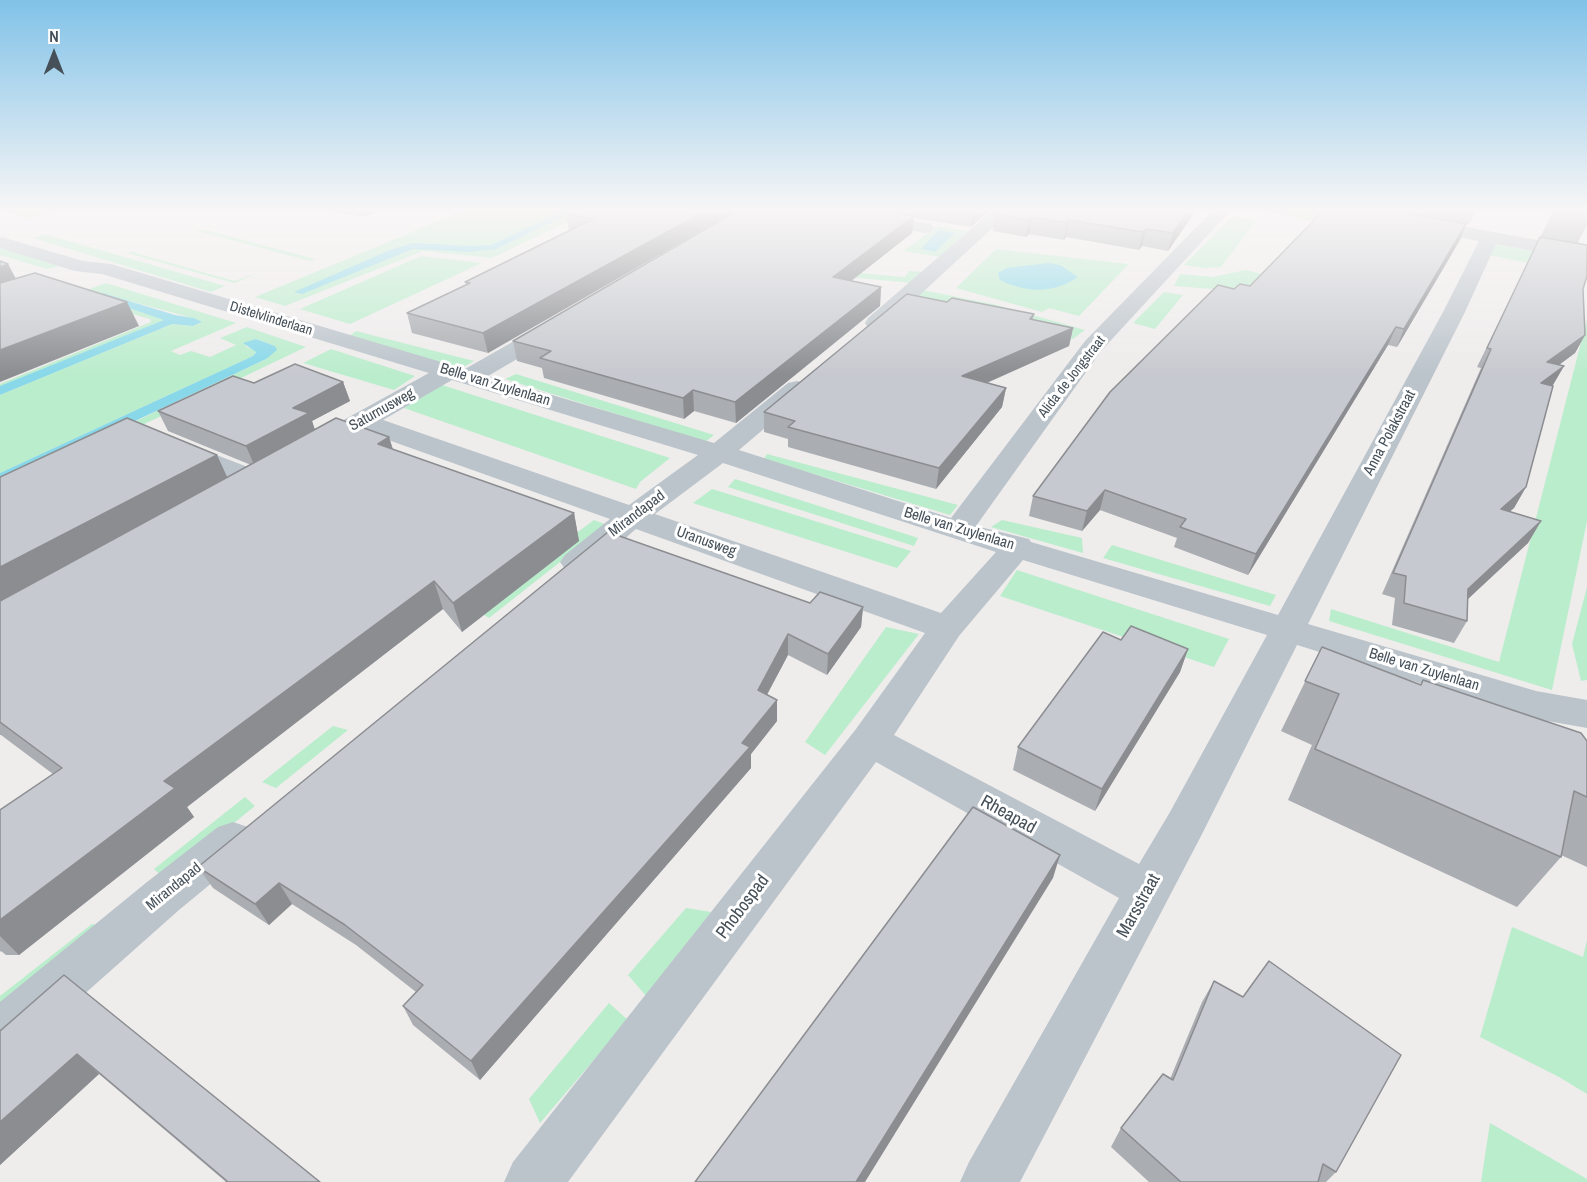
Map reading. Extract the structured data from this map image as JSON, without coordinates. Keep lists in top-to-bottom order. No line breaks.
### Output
{"streets":{"street":["Distelvlinderlaan","Alida de Jongstraat","Belle van Zuylenlaan","Saturnusweg","Anna Polakstraat","Mirandapad","Uranusweg","Rheapad","Marsstraat","Phobospad"]},"crossings":[["Distelvlinderlaan","Belle van Zuylenlaan"],["Alida de Jongstraat","Belle van Zuylenlaan"],["Belle van Zuylenlaan","Saturnusweg"],["Belle van Zuylenlaan","Anna Polakstraat"],["Belle van Zuylenlaan","Mirandapad"],["Belle van Zuylenlaan","Marsstraat"],["Saturnusweg","Uranusweg"],["Anna Polakstraat","Marsstraat"],["Mirandapad","Uranusweg"],["Uranusweg","Phobospad"],["Rheapad","Marsstraat"],["Rheapad","Phobospad"]],"north":"top"}
